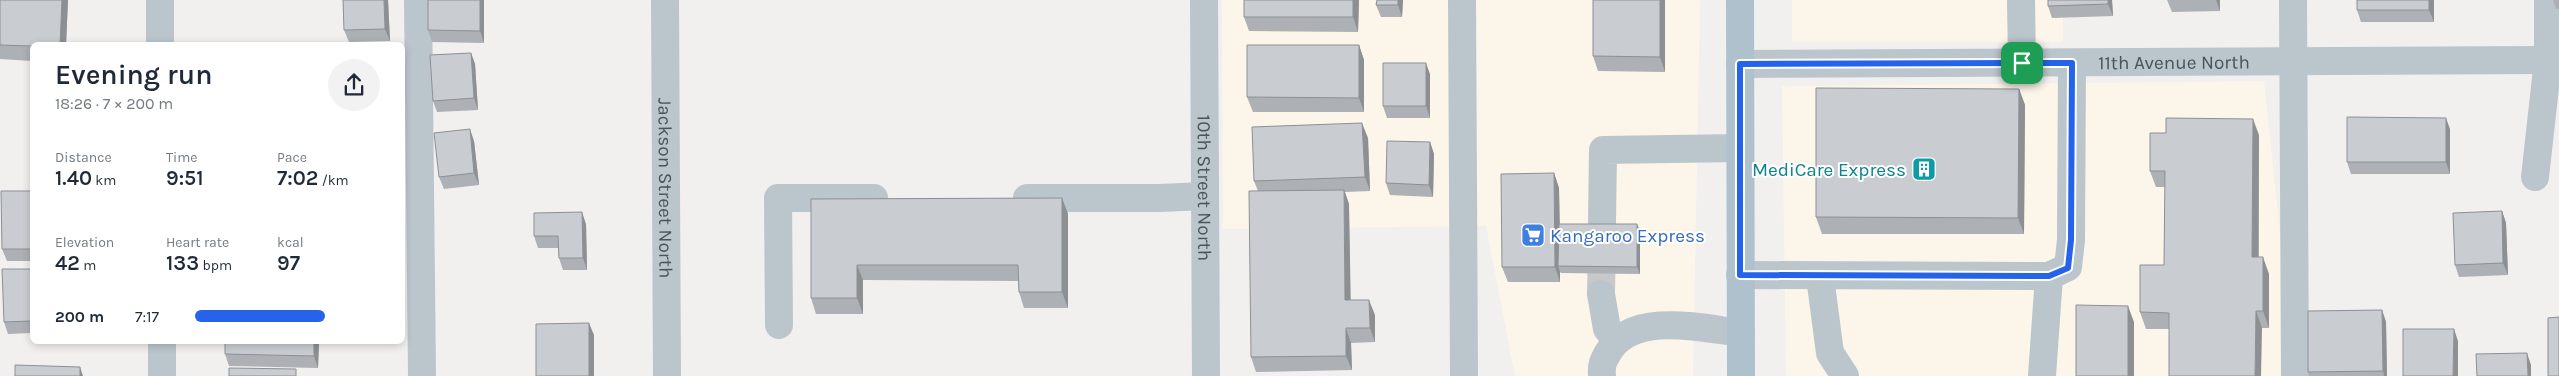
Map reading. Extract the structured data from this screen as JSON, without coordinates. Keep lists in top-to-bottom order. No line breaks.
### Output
{"streets":{"street":["11th Avenue North","Jackson Street North","10th Street North"]},"places":{"building":["MediCare Express"],"supermarket":["Kangaroo Express"]},"page":{"heading":["Evening run","18:26 · 7 × 200 m"],"stats":[["Distance","1.40 km"],["Time","9:51"],["Pace","7:02 /km"],["Elevation","42 m"],["Heart rate","133 bpm"],["kcal","97"]],"list":[{"name":"200 m","note":"7:17"}]}}
